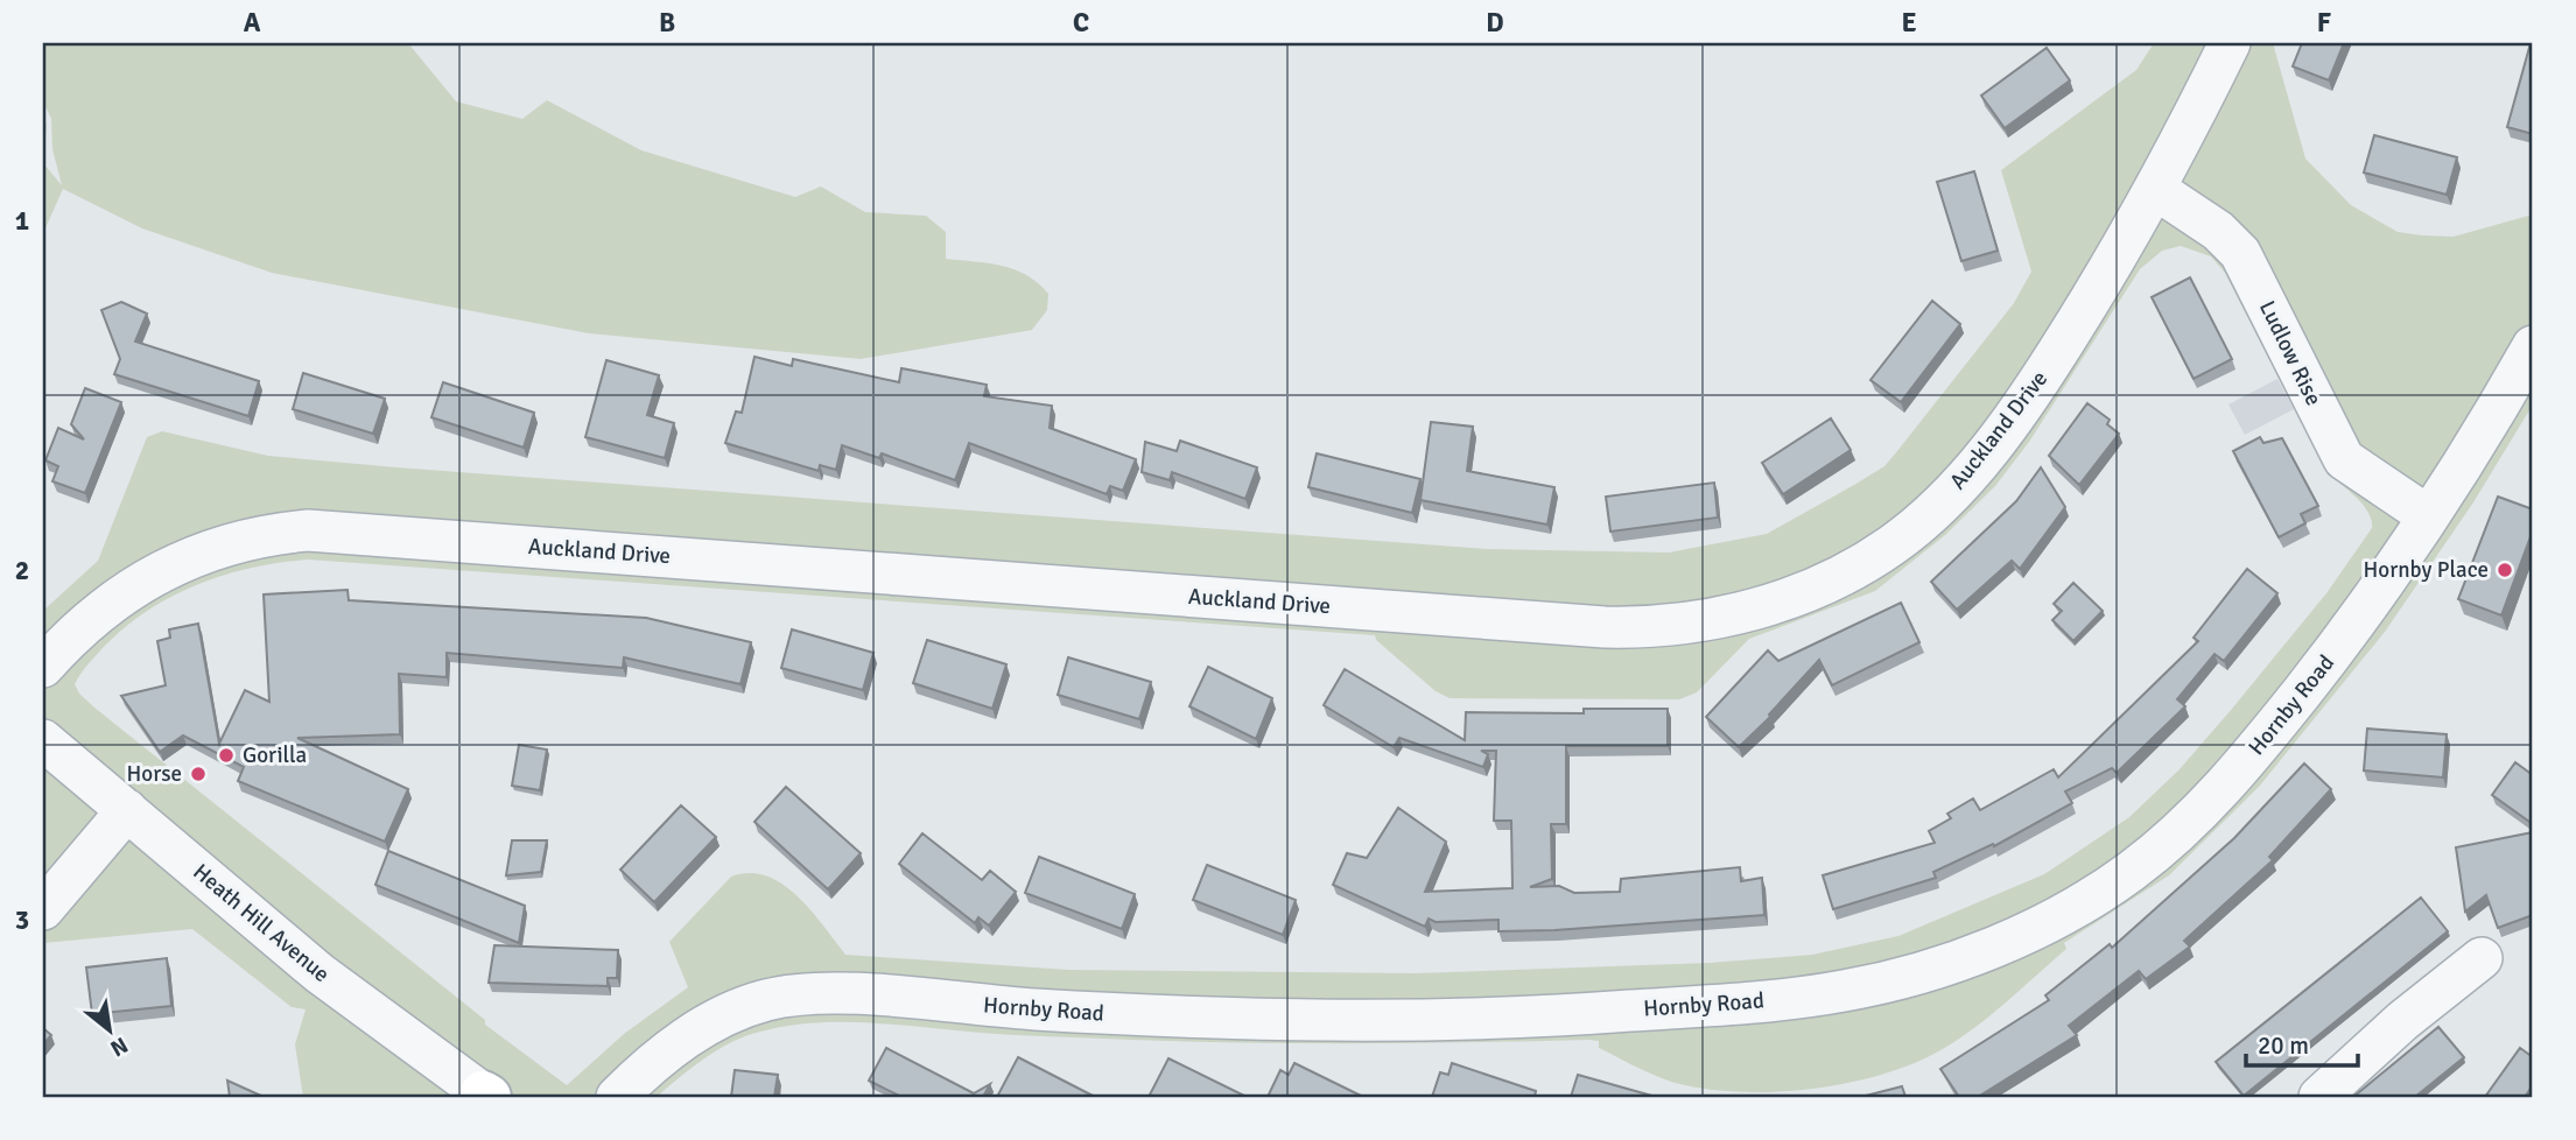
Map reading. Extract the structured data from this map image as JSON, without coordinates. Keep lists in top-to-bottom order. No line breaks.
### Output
{"streets":{"street":["Ludlow Rise","Auckland Drive","Hornby Road","Heath Hill Avenue"]},"crossings":[["Ludlow Rise","Auckland Drive"],["Ludlow Rise","Hornby Road"]],"places":["Hornby Place","Gorilla","Horse"],"scale_bar":"20 m","north":"bottom right","grid":{"columns":["A","B","C","D","E","F"],"rows":["1","2","3"]}}
